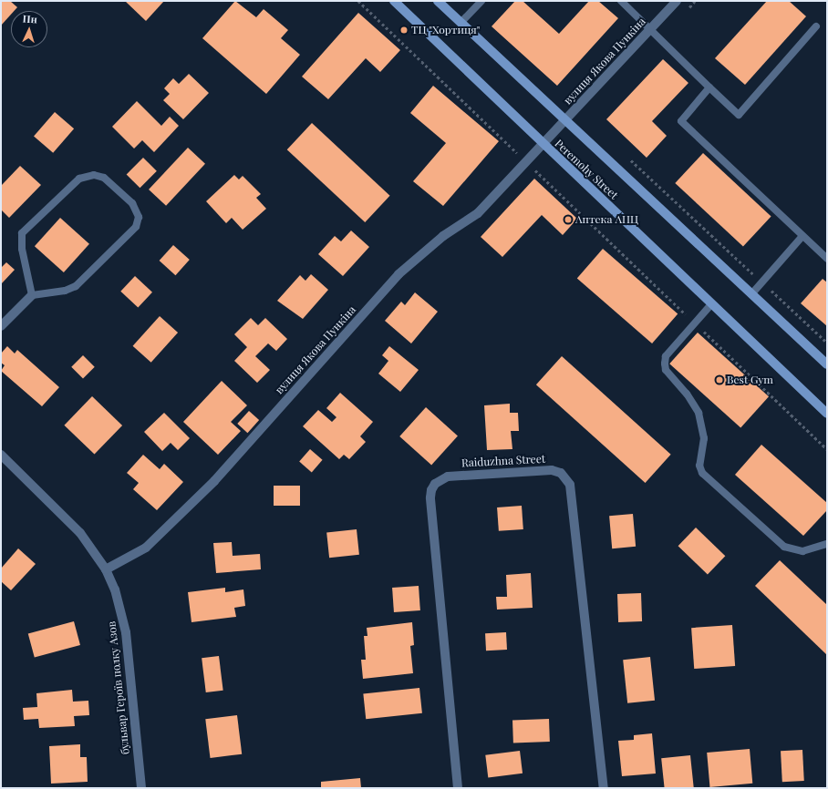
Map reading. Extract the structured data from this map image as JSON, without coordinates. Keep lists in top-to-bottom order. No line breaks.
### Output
{"streets":{"main road":["Peremohy Street"],"street":["вулиця Якова Пункіна","Raiduzhna Street","бульвар Героїв полку Азов"]},"crossings":[["вулиця Якова Пункіна","Peremohy Street"],["вулиця Якова Пункіна","бульвар Героїв полку Азов"]],"places":["ТЦ \"Хортиця\"","Аптека АНЦ","Best Gym"],"north":"top"}
